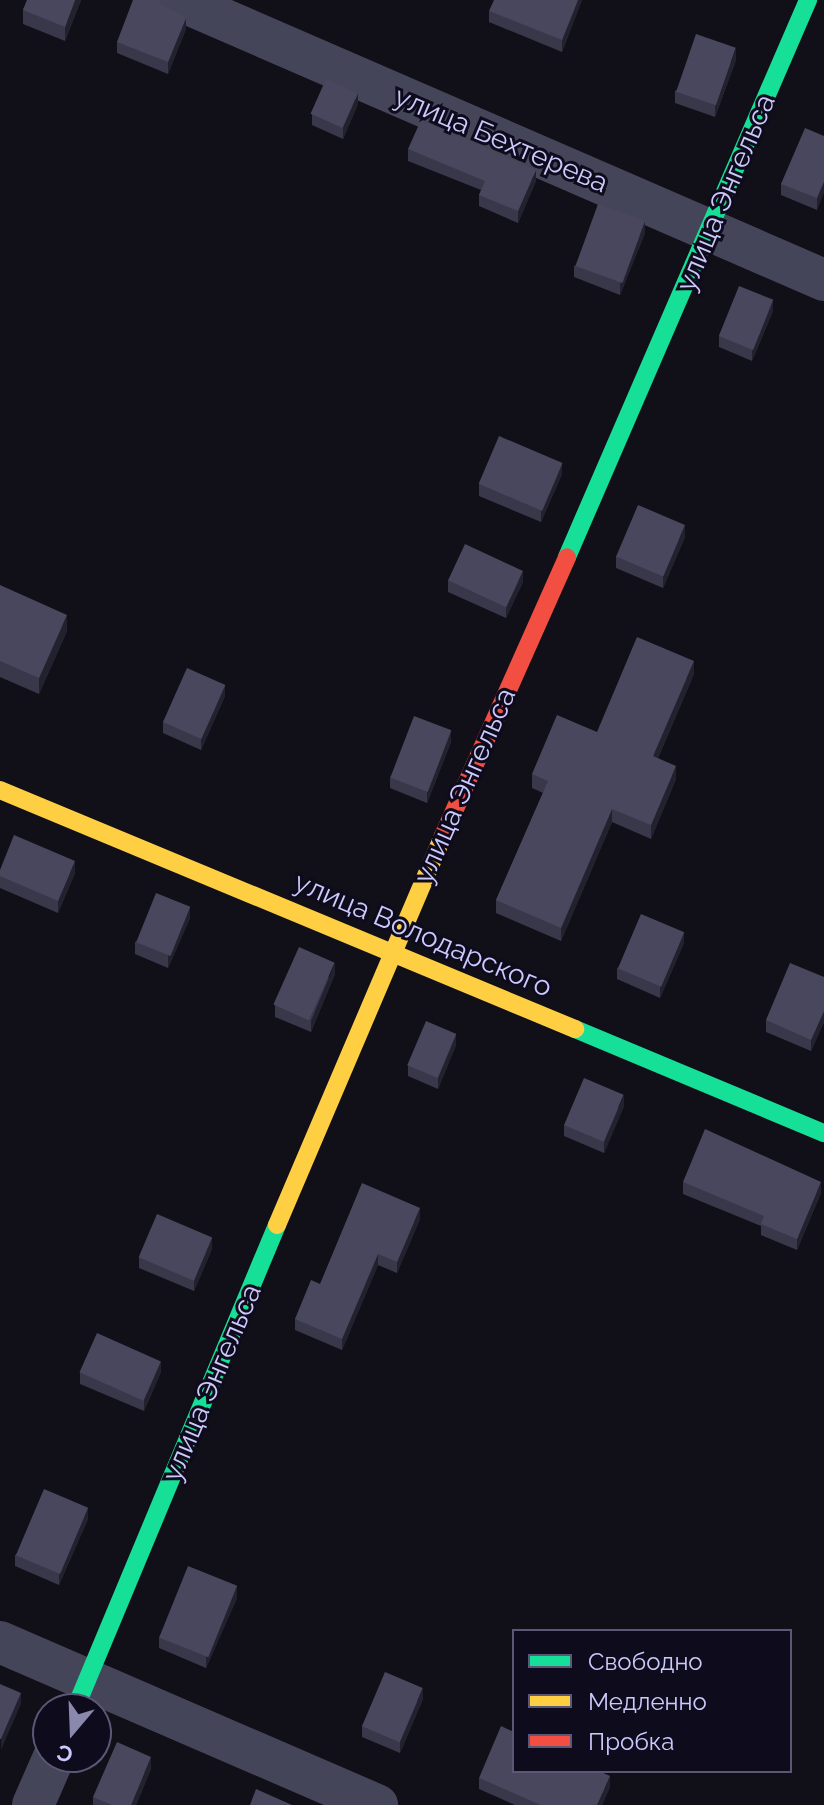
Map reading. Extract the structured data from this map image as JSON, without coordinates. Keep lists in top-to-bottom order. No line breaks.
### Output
{"streets":{"street":["улица Бехтерева","улица Энгельса","улица Володарского"]},"crossings":[["улица Бехтерева","улица Энгельса"],["улица Энгельса","улица Володарского"]],"legend":["Свободно","Медленно","Пробка"],"north":"bottom"}
